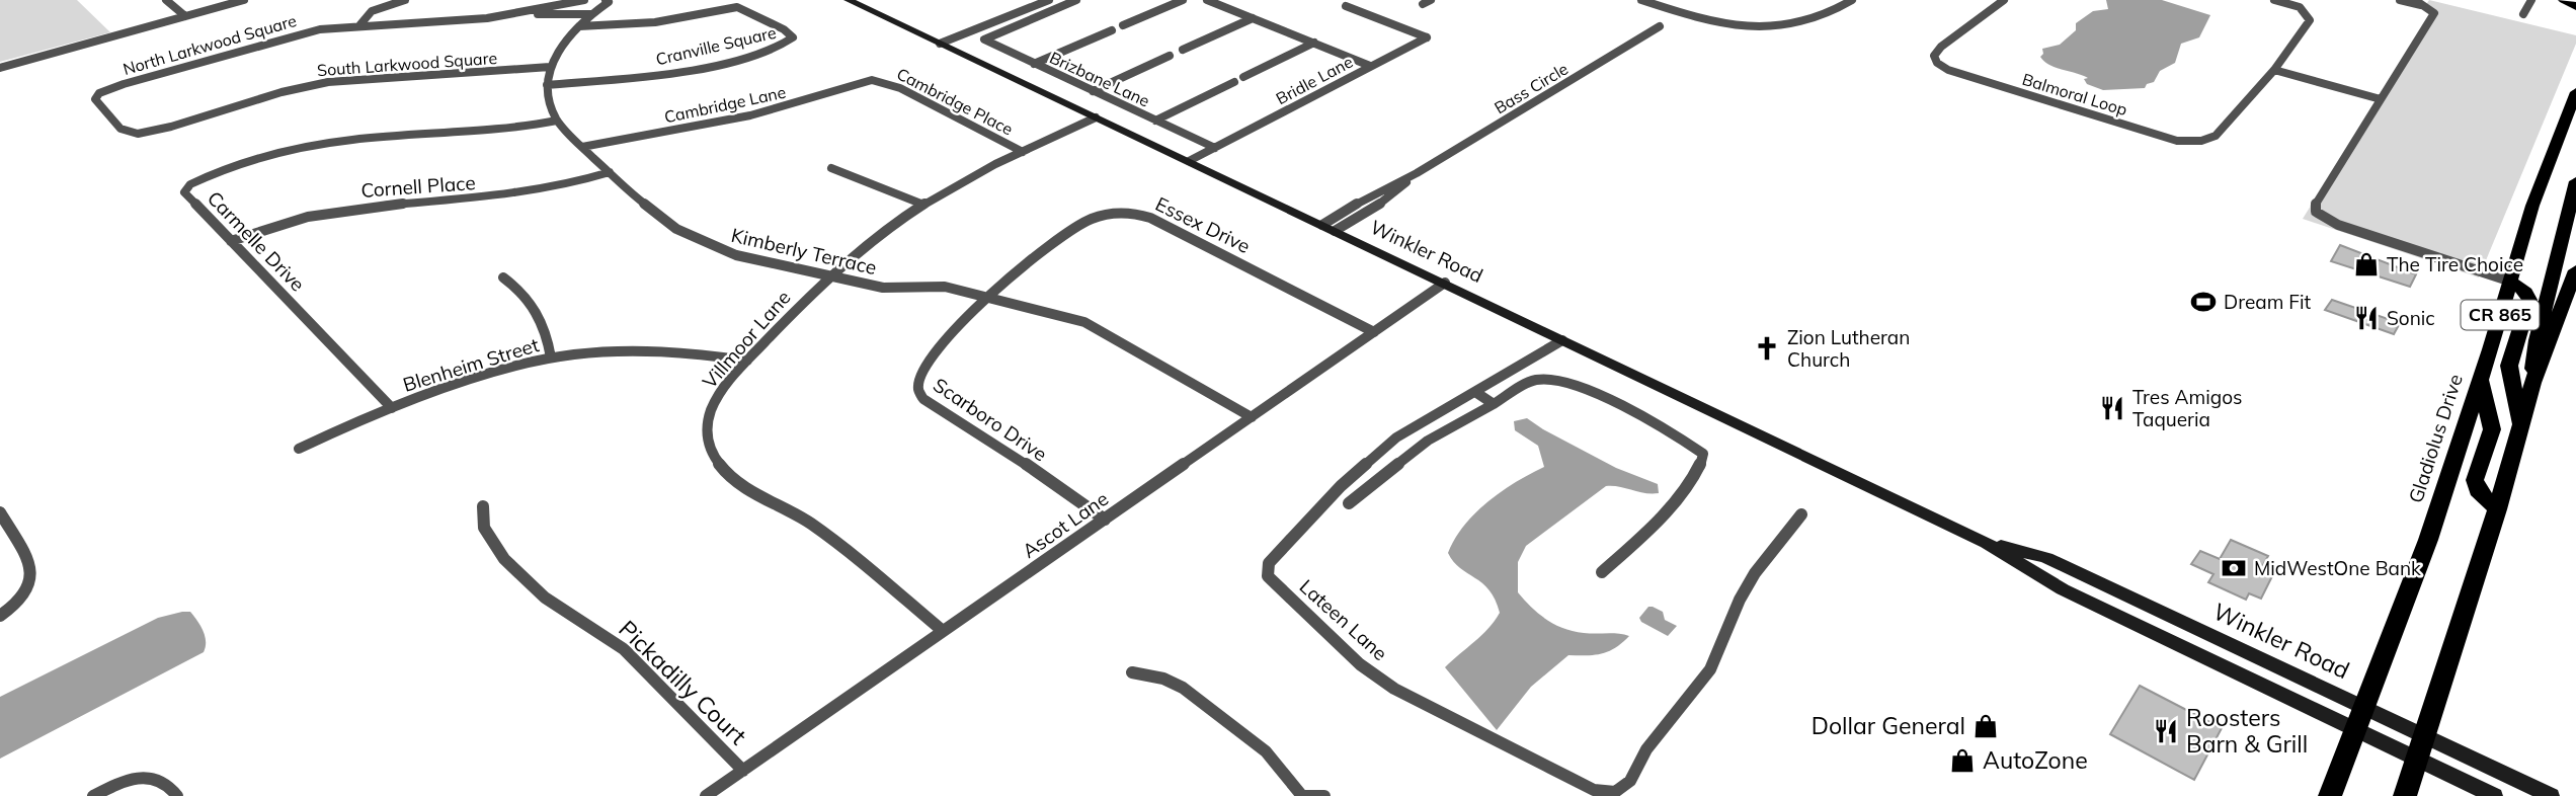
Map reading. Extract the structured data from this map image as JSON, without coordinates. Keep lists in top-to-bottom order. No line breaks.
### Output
{"streets":{"main road":["CR 865","Gladiolus Drive"],"street":["North Larkwood Square","Cranville Square","South Larkwood Square","Brizbane Lane","Bridle Lane","Bass Circle","Balmoral Loop","Cambridge Place","Cambridge Lane","Cornell Place","Essex Drive","Carmelle Drive","Kimberly Terrace","Winkler Road","Villmoor Lane","Blenheim Street","Scarboro Drive","Ascot Lane","Lateen Lane","Pickadilly Court"]},"crossings":[["North Larkwood Square","South Larkwood Square"],["North Larkwood Square","Kimberly Terrace"],["Cranville Square","Kimberly Terrace"],["South Larkwood Square","Kimberly Terrace"],["Brizbane Lane","Bridle Lane"],["Bridle Lane","Winkler Road"],["Bass Circle","Winkler Road"],["Cambridge Place","Cambridge Lane"],["Cambridge Place","Villmoor Lane"],["Cambridge Lane","Kimberly Terrace"],["Cornell Place","Carmelle Drive"],["Cornell Place","Kimberly Terrace"],["Essex Drive","Kimberly Terrace"],["Essex Drive","Scarboro Drive"],["Essex Drive","Ascot Lane"],["Carmelle Drive","Kimberly Terrace"],["Carmelle Drive","Blenheim Street"],["Kimberly Terrace","Villmoor Lane"],["Kimberly Terrace","Scarboro Drive"],["Kimberly Terrace","Ascot Lane"],["Winkler Road","CR 865"],["Winkler Road","Villmoor Lane"],["Winkler Road","Gladiolus Drive"],["Winkler Road","Ascot Lane"],["Winkler Road","Lateen Lane"],["Villmoor Lane","Blenheim Street"],["Villmoor Lane","Ascot Lane"],["Scarboro Drive","Ascot Lane"],["Ascot Lane","Pickadilly Court"]],"places":{"shop":["The Tire Choice","Dollar General","AutoZone"],"sports":["Dream Fit"],"restaurant":["Sonic","Tres Amigos Taqueria","Roosters Barn & Grill"],"church":["Zion Lutheran Church"],"bank":["MidWestOne Bank"]}}
